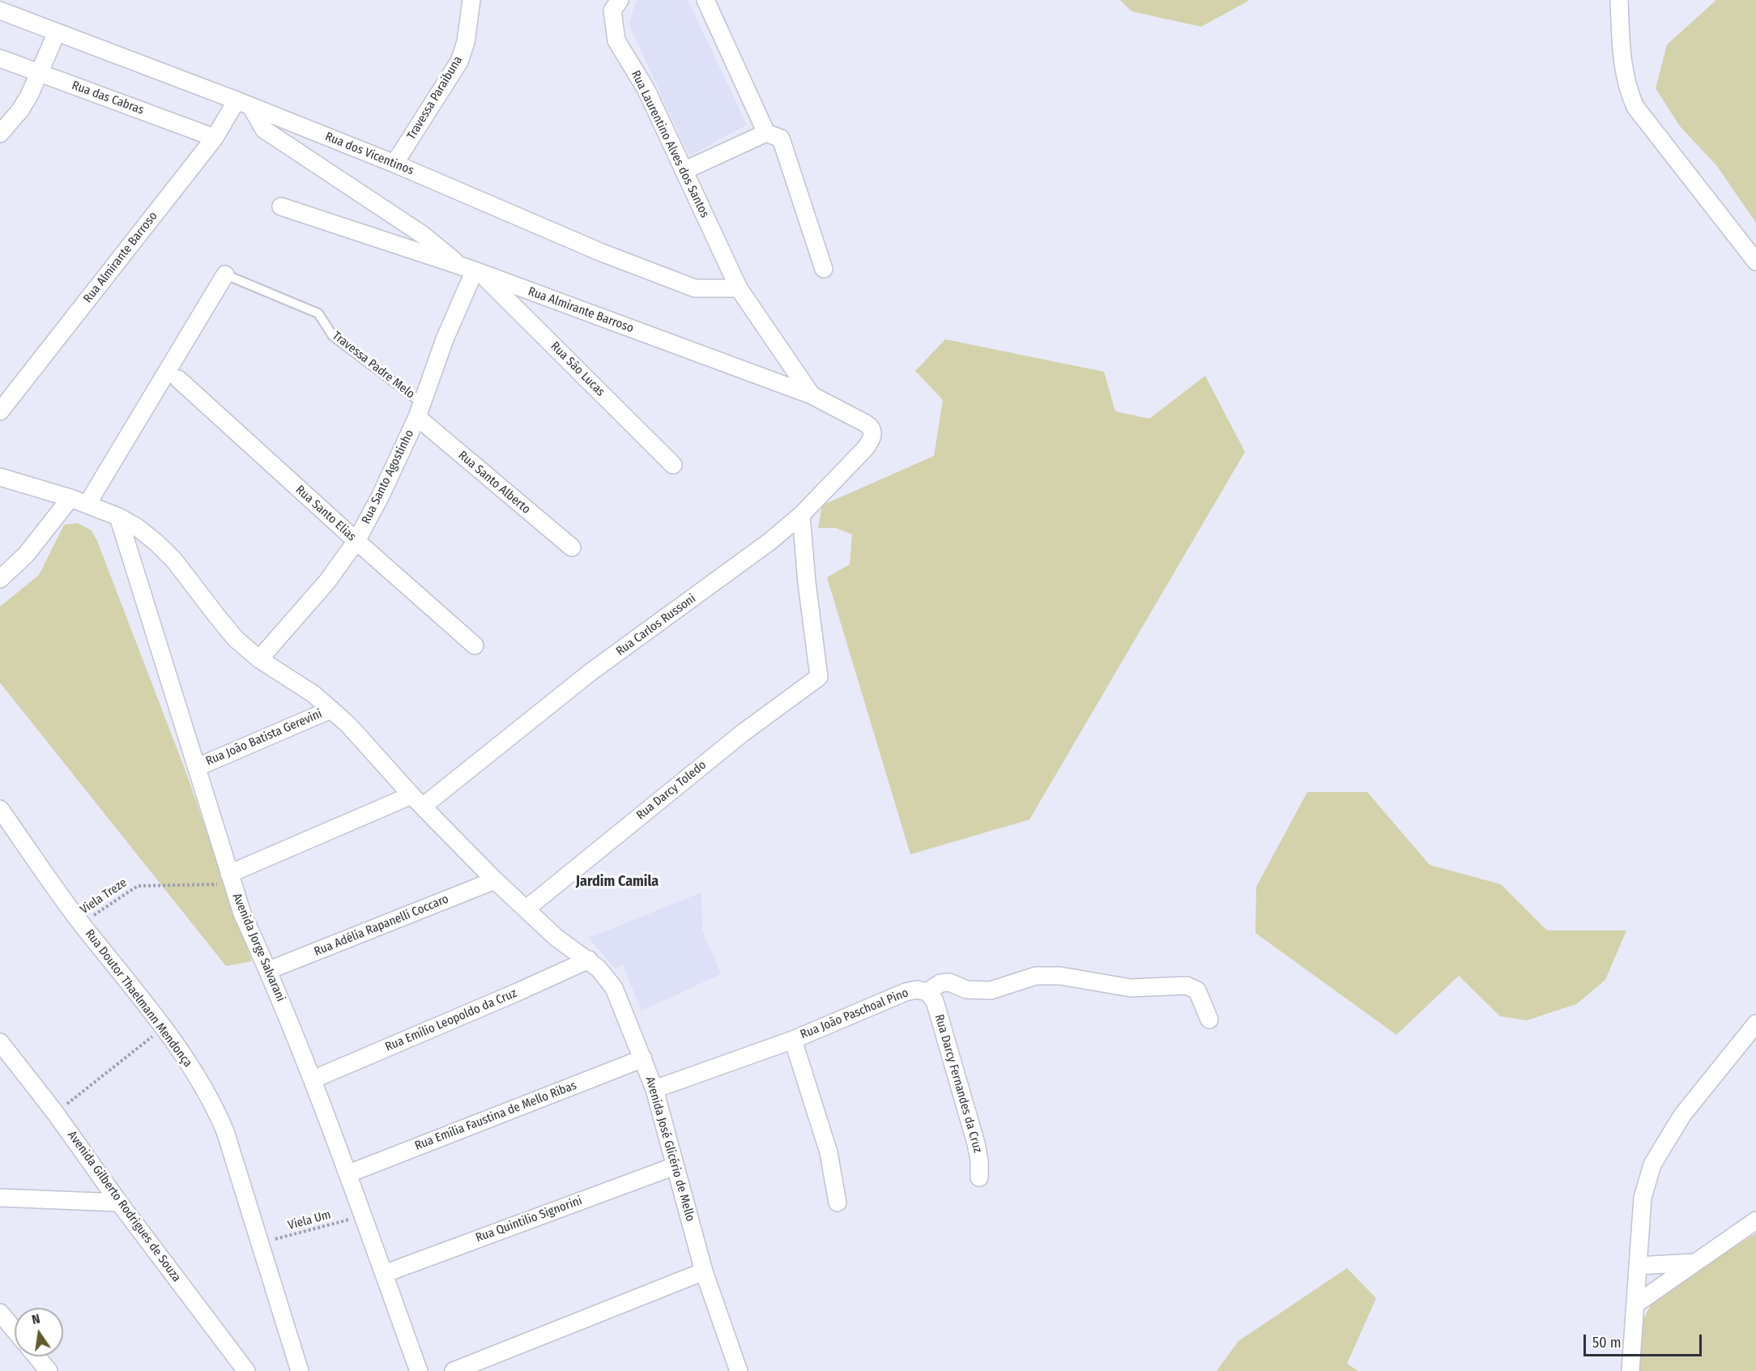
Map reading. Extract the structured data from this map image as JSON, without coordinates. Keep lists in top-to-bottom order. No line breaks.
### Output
{"streets":{"street":["Rua das Cabras","Travessa Paraibuna","Rua Laurentino Alves dos Santos","Rua dos Vicentinos","Rua Almirante Barroso","Rua São Lucas","Rua Santo Agostinho","Rua Santo Alberto","Rua Santo Elias","Rua Carlos Russoni","Rua João Batista Gerevini","Rua Darcy Toledo","Rua Adélia Rapanelli Coccaro","Avenida Jorge Salvarani","Rua Doutor Thaelmann Mendonça","Rua João Paschoal Pino","Rua Emílio Leopoldo da Cruz","Rua Darcy Fernandes da Cruz","Rua Emília Faustina de Mello Ribas","Avenida José Glicério de Mello","Avenida Gilberto Rodrigues de Souza","Rua Quintilio Signorini"],"lane":["Travessa Padre Melo"],"path":["Viela Treze","Viela Um"]},"crossings":[["Rua das Cabras","Rua Almirante Barroso"],["Travessa Paraibuna","Rua dos Vicentinos"],["Rua Laurentino Alves dos Santos","Rua dos Vicentinos"],["Rua Laurentino Alves dos Santos","Rua Almirante Barroso"],["Rua dos Vicentinos","Rua Almirante Barroso"],["Rua Almirante Barroso","Rua São Lucas"],["Rua Almirante Barroso","Rua Santo Agostinho"],["Rua Almirante Barroso","Rua Carlos Russoni"],["Travessa Padre Melo","Rua Santo Agostinho"],["Travessa Padre Melo","Rua Santo Alberto"],["Rua São Lucas","Rua Santo Agostinho"],["Rua Santo Agostinho","Rua Santo Alberto"],["Rua Santo Agostinho","Rua Santo Elias"],["Rua Santo Agostinho","Avenida José Glicério de Mello"],["Rua Carlos Russoni","Rua Darcy Toledo"],["Rua Carlos Russoni","Viela Treze"],["Rua Carlos Russoni","Avenida Jorge Salvarani"],["Rua Carlos Russoni","Avenida José Glicério de Mello"],["Rua João Batista Gerevini","Avenida Jorge Salvarani"],["Rua João Batista Gerevini","Avenida José Glicério de Mello"],["Rua Darcy Toledo","Avenida José Glicério de Mello"],["Viela Treze","Avenida Jorge Salvarani"],["Viela Treze","Rua Doutor Thaelmann Mendonça"],["Rua Adélia Rapanelli Coccaro","Avenida Jorge Salvarani"],["Rua Adélia Rapanelli Coccaro","Avenida José Glicério de Mello"],["Avenida Jorge Salvarani","Rua Emílio Leopoldo da Cruz"],["Avenida Jorge Salvarani","Rua Emília Faustina de Mello Ribas"],["Avenida Jorge Salvarani","Avenida José Glicério de Mello"],["Avenida Jorge Salvarani","Rua Quintilio Signorini"],["Avenida Jorge Salvarani","Viela Um"],["Rua Doutor Thaelmann Mendonça","Viela Um"],["Rua João Paschoal Pino","Rua Darcy Fernandes da Cruz"],["Rua João Paschoal Pino","Avenida José Glicério de Mello"],["Rua Emílio Leopoldo da Cruz","Avenida José Glicério de Mello"],["Rua Emília Faustina de Mello Ribas","Avenida José Glicério de Mello"],["Avenida José Glicério de Mello","Rua Quintilio Signorini"]],"districts":["Jardim Camila"],"scale_bar":"50 m","north":"top"}
